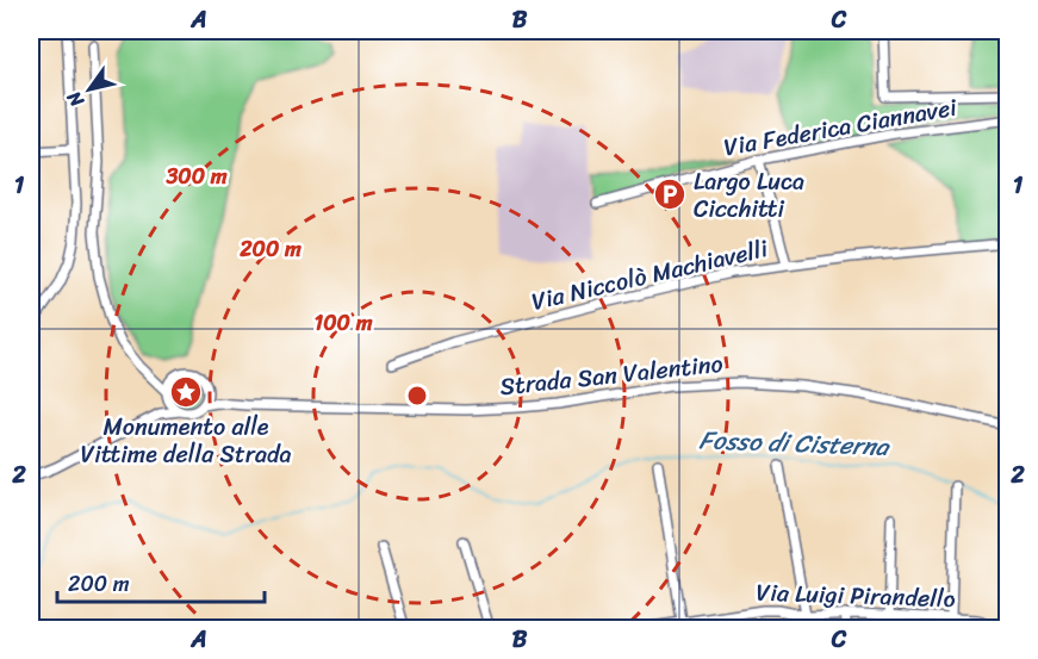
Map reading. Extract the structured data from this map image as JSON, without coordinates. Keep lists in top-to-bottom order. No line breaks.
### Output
{"streets":{"street":["Via Federica Ciannavei","Via Niccolò Machiavelli","Strada San Valentino","Via Luigi Pirandello"]},"water":["Fosso di Cisterna"],"places":{"parking":["Largo Luca Cicchitti"],"place":["Monumento alle Vittime della Strada"]},"scale_bar":"200 m","north":"bottom left","grid":{"columns":["A","B","C"],"rows":["1","2"]},"rings":["300 m","200 m","100 m"]}
